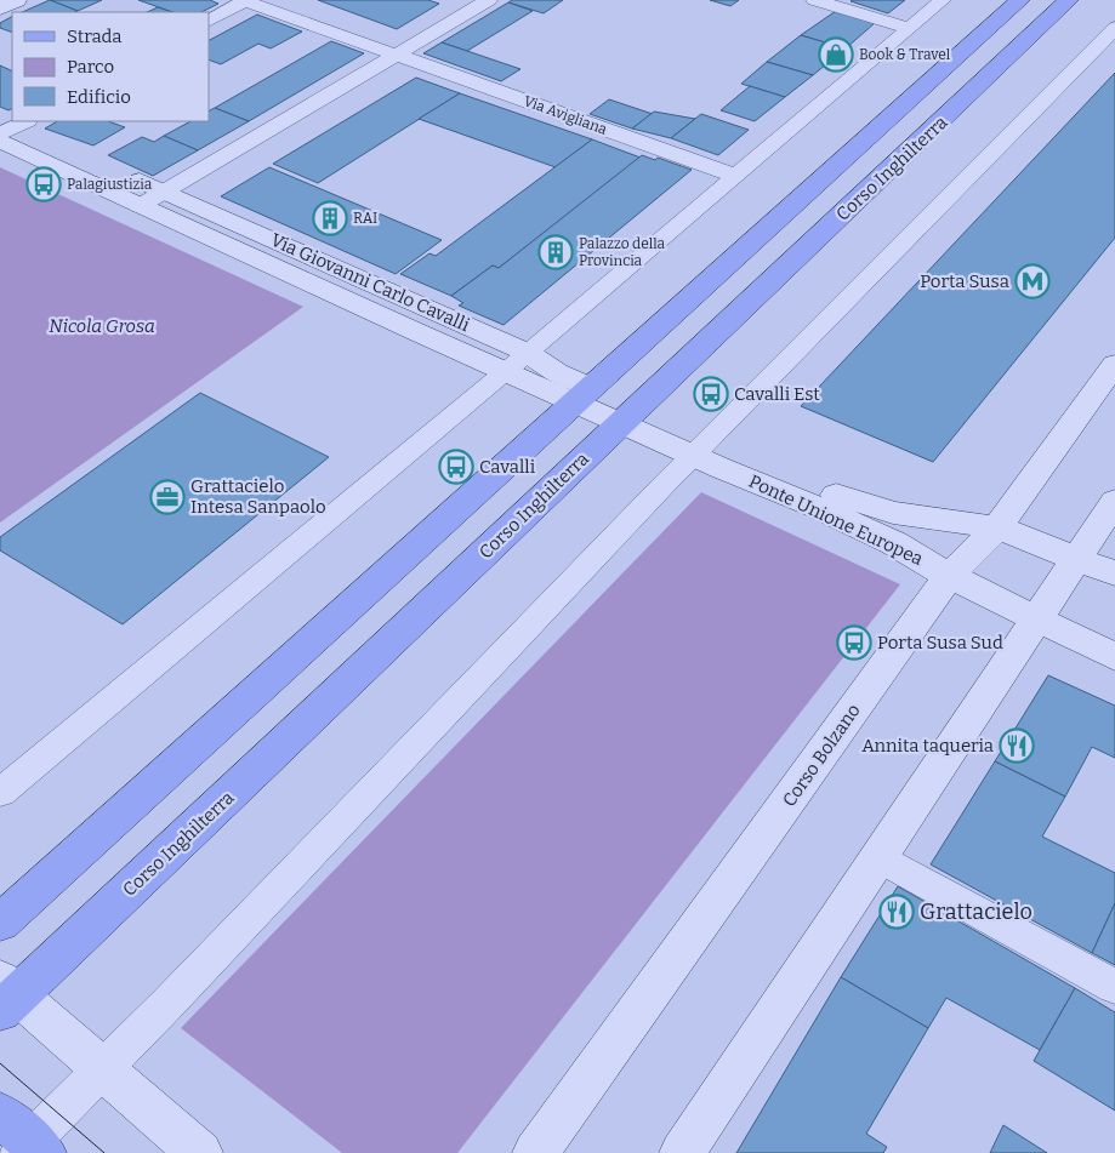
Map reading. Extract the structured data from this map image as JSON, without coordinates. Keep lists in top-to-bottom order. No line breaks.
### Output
{"streets":{"main road":["Corso Inghilterra"],"street":["Via Avigliana","Via Giovanni Carlo Cavalli","Ponte Unione Europea","Corso Bolzano"]},"crossings":[["Corso Inghilterra","Via Giovanni Carlo Cavalli"],["Via Giovanni Carlo Cavalli","Ponte Unione Europea"],["Ponte Unione Europea","Corso Bolzano"]],"parks":["Nicola Grosa"],"places":{"shop":["Book & Travel"],"bus stop":["Palagiustizia","Cavalli Est","Cavalli","Porta Susa Sud"],"building":["RAI","Palazzo della Provincia"],"metro station":["Porta Susa"],"office":["Grattacielo Intesa Sanpaolo"],"restaurant":["Annita taqueria","Grattacielo"]},"legend":["Strada","Parco","Edificio"]}
